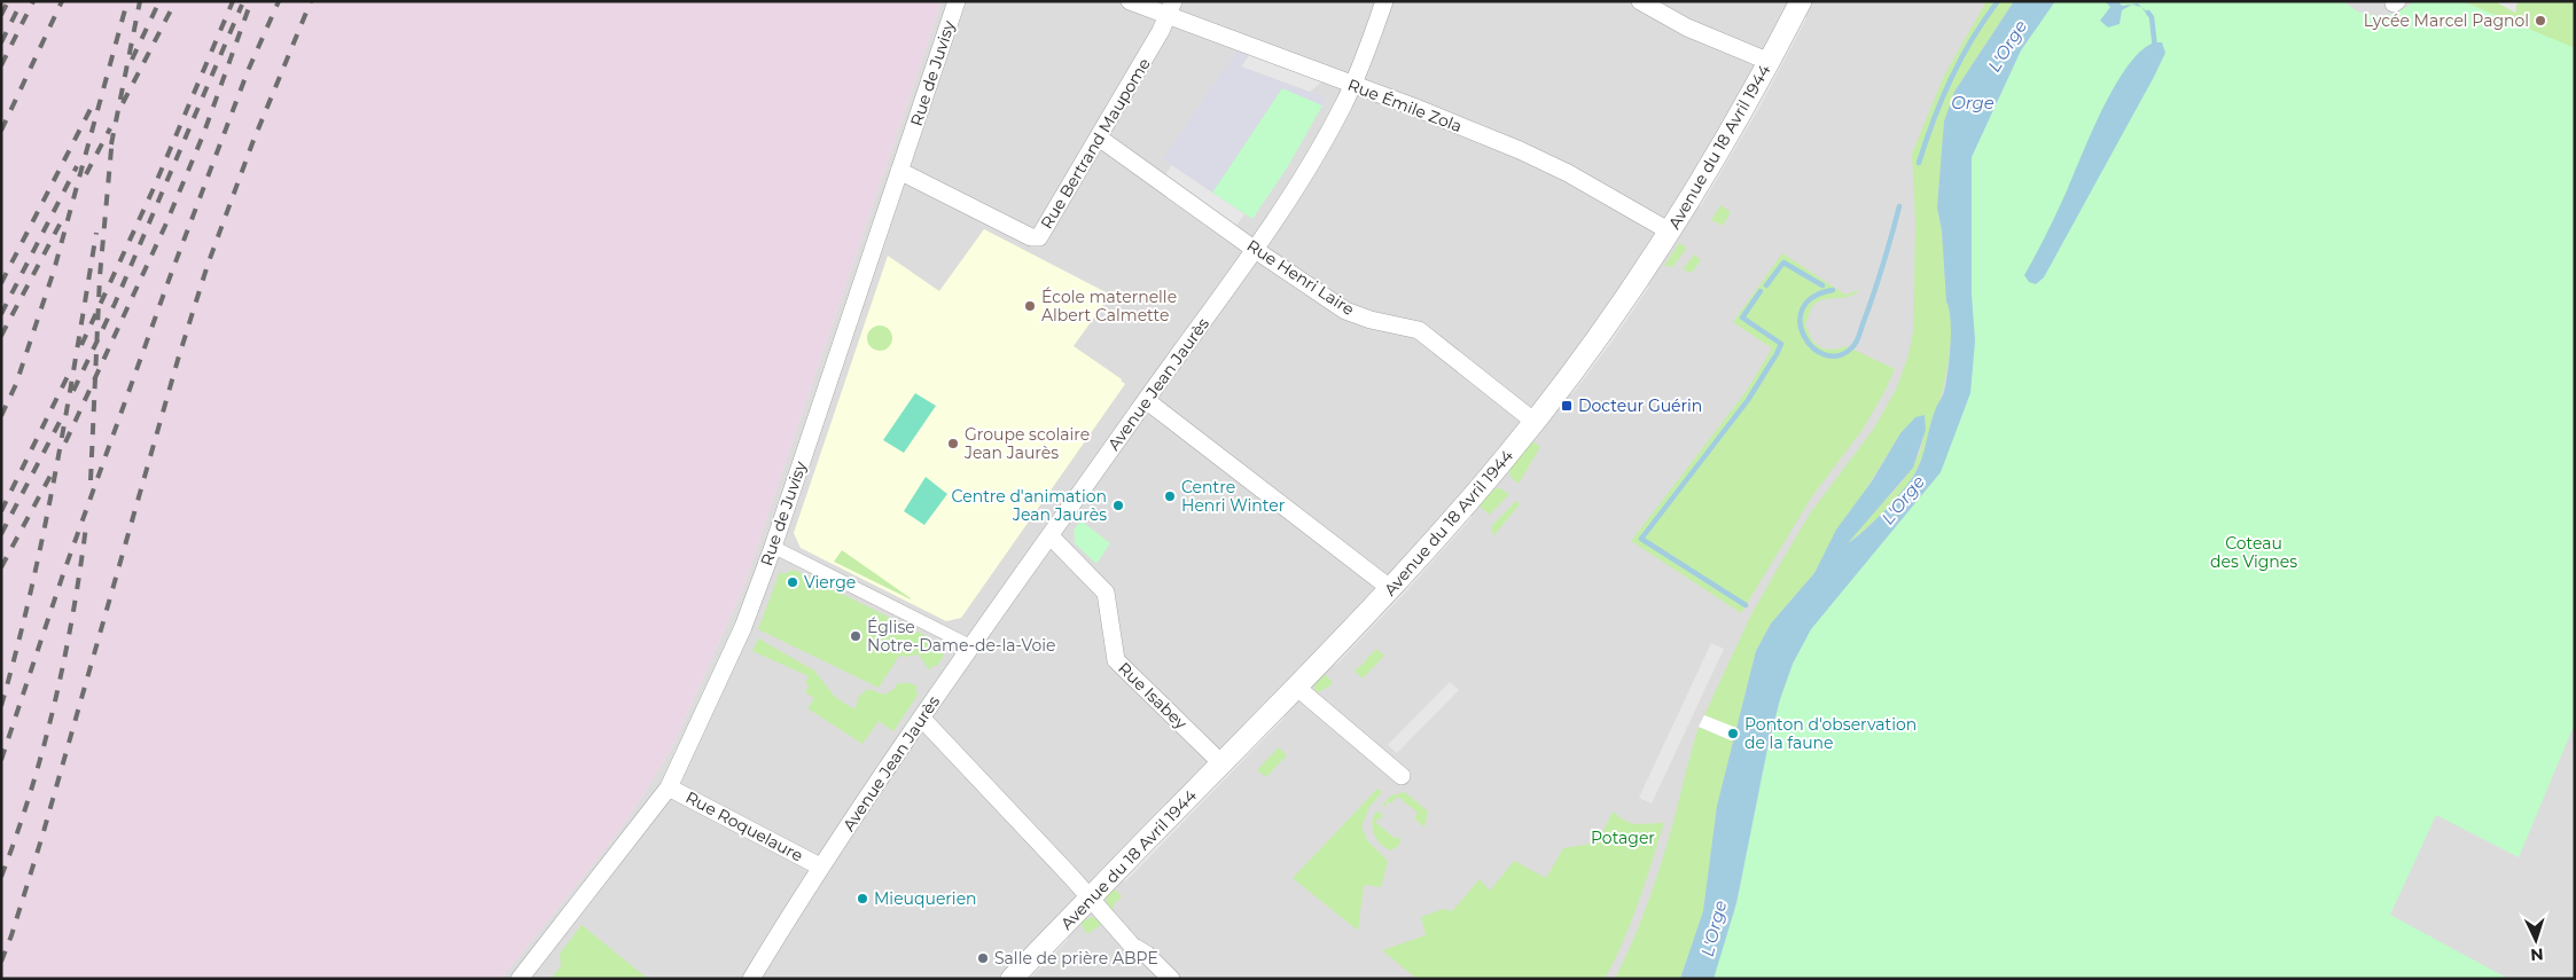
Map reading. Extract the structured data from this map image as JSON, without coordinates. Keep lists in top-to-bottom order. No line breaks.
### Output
{"streets":{"street":["Rue de Juvisy","Rue Émile Zola","Rue Bertrand Maupome","Avenue du 18 Avril 1944","Rue Henri Laire","Avenue Jean Jaurès","Rue Isabey","Rue Roquelaure"]},"crossings":[["Rue de Juvisy","Rue Bertrand Maupome"],["Rue de Juvisy","Rue Roquelaure"],["Rue Émile Zola","Rue Bertrand Maupome"],["Rue Émile Zola","Avenue du 18 Avril 1944"],["Rue Émile Zola","Avenue Jean Jaurès"],["Rue Bertrand Maupome","Rue Henri Laire"],["Avenue du 18 Avril 1944","Rue Henri Laire"],["Avenue du 18 Avril 1944","Rue Isabey"],["Rue Henri Laire","Avenue Jean Jaurès"],["Avenue Jean Jaurès","Rue Isabey"],["Avenue Jean Jaurès","Rue Roquelaure"]],"water":["L'Orge","Orge"],"parks":["Coteau des Vignes","Potager"],"places":{"other":["Lycée Marcel Pagnol","École maternelle Albert Calmette","Groupe scolaire Jean Jaurès","Centre Henri Winter","Centre d'animation Jean Jaurès","Vierge","Église Notre-Dame-de-la-Voie","Ponton d'observation de la faune","Mieuquerien","Salle de prière ABPE"],"transit":["Docteur Guérin"]},"north":"bottom"}
